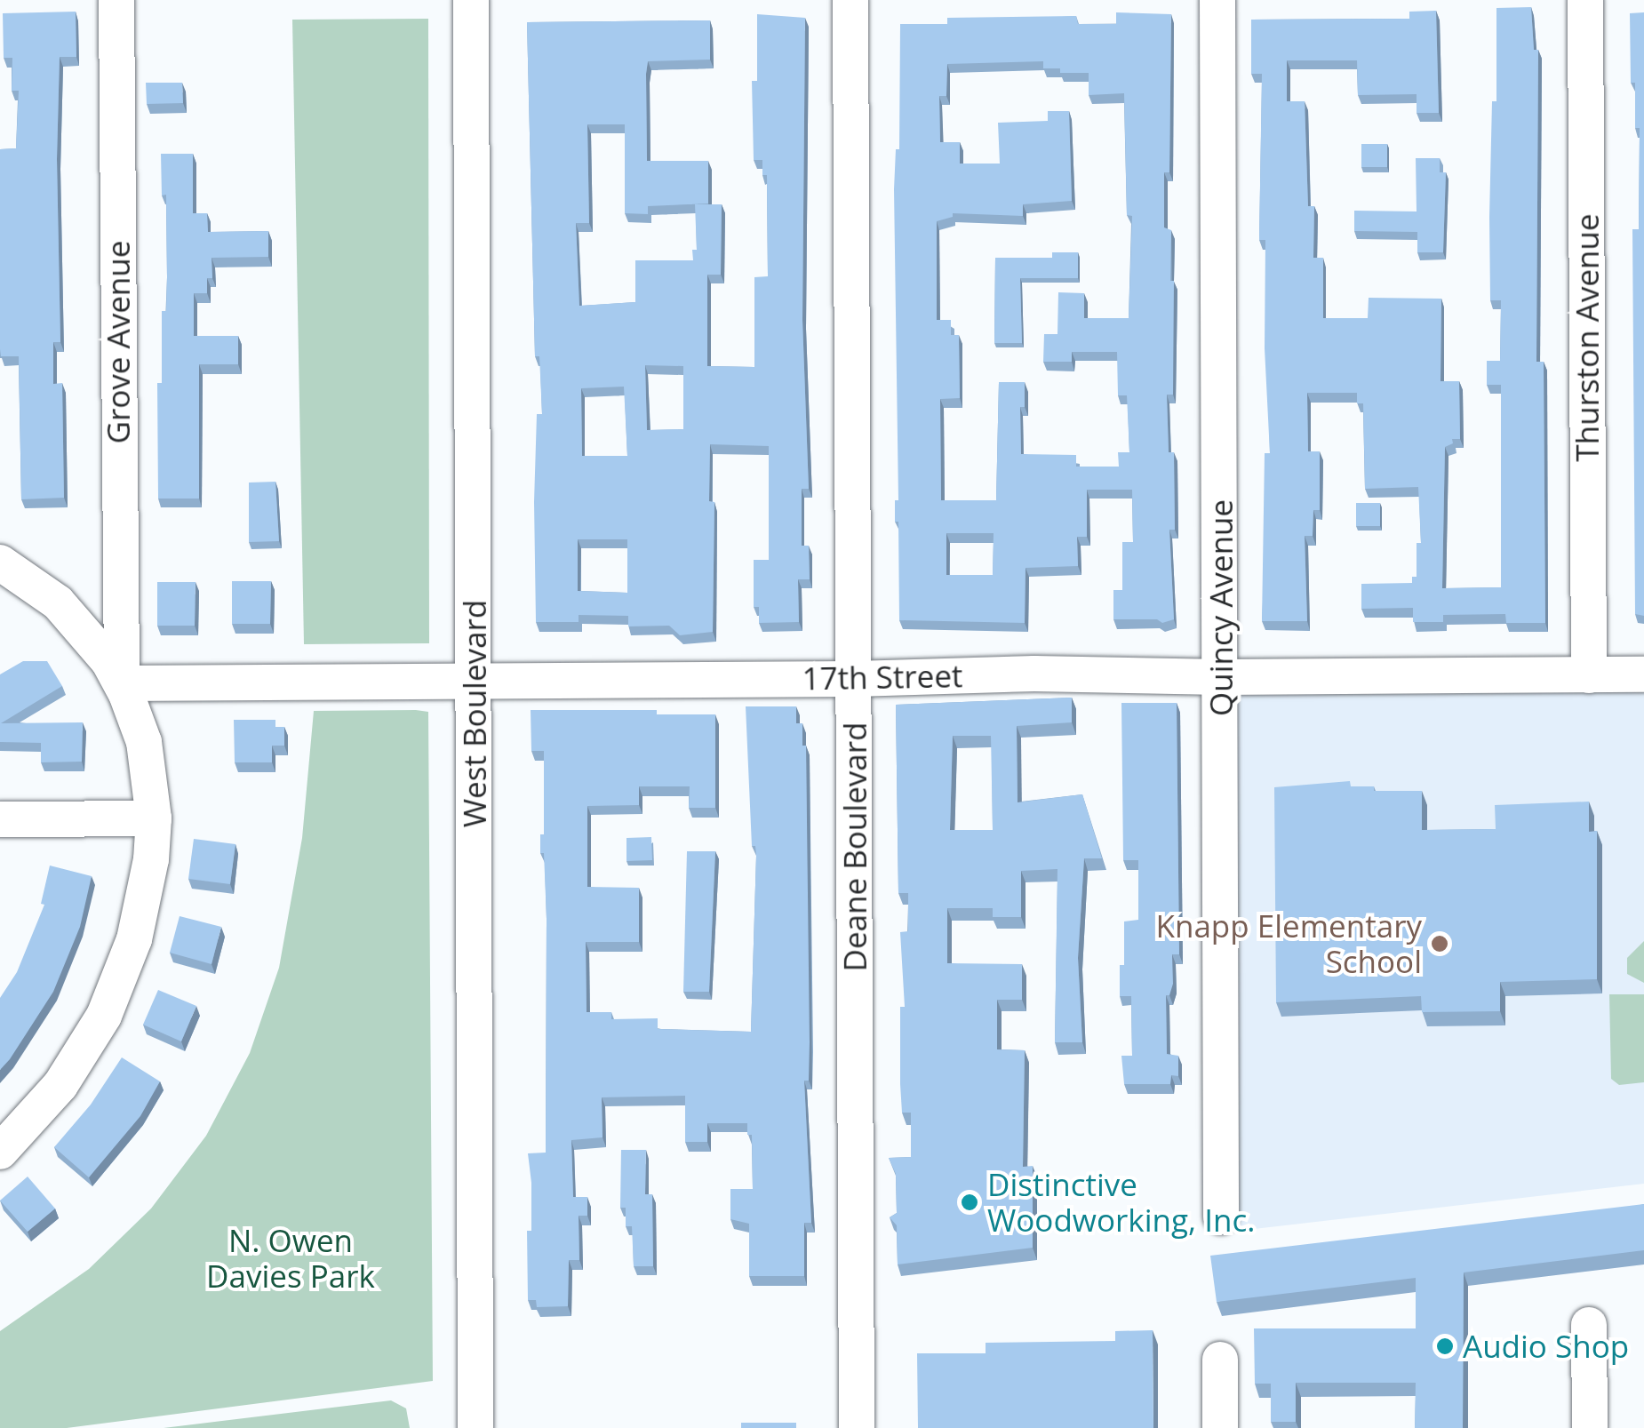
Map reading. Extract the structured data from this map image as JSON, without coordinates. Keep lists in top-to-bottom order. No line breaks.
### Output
{"streets":{"street":["Thurston Avenue","Grove Avenue","Quincy Avenue","17th Street","West Boulevard","Deane Boulevard"]},"crossings":[["Thurston Avenue","17th Street"],["Grove Avenue","17th Street"],["Quincy Avenue","17th Street"],["17th Street","West Boulevard"],["17th Street","Deane Boulevard"]],"parks":["N. Owen Davies Park"],"places":["Knapp Elementary School","Distinctive Woodworking, Inc.","Audio Shop"]}
